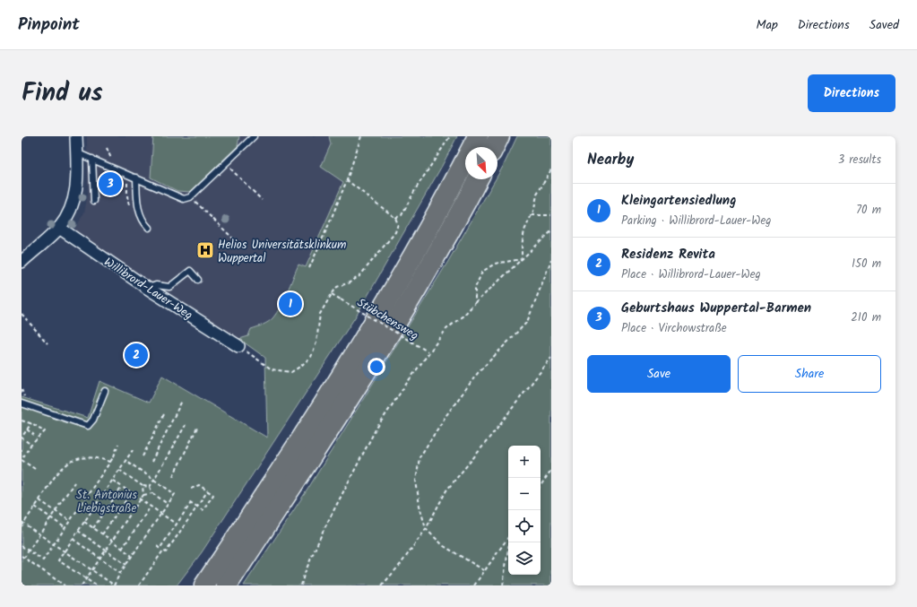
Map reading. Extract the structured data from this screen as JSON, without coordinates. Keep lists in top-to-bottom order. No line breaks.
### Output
{"streets":{"street":["Willibrord-Lauer-Weg"],"path":["Stübchensweg"]},"parks":["St. Antonius Liebigstraße"],"places":{"hospital":["Helios Universitätsklinkum Wuppertal"]},"north":"bottom right","page":{"header":"Pinpoint","nav":["Map","Directions","Saved"],"title":"Find us","buttons":["Directions",["Save","Share"]],"heading":["Nearby","3 results"],"pins":["3","1","2"],"list":[{"mark":"1","name":"Kleingartensiedlung","note":"Parking · Willibrord-Lauer-Weg","value":"70 m"},{"mark":"2","name":"Residenz Revita","note":"Place · Willibrord-Lauer-Weg","value":"150 m"},{"mark":"3","name":"Geburtshaus Wuppertal-Barmen","note":"Place · Virchowstraße","value":"210 m"}],"map_buttons":["+","−"]}}
